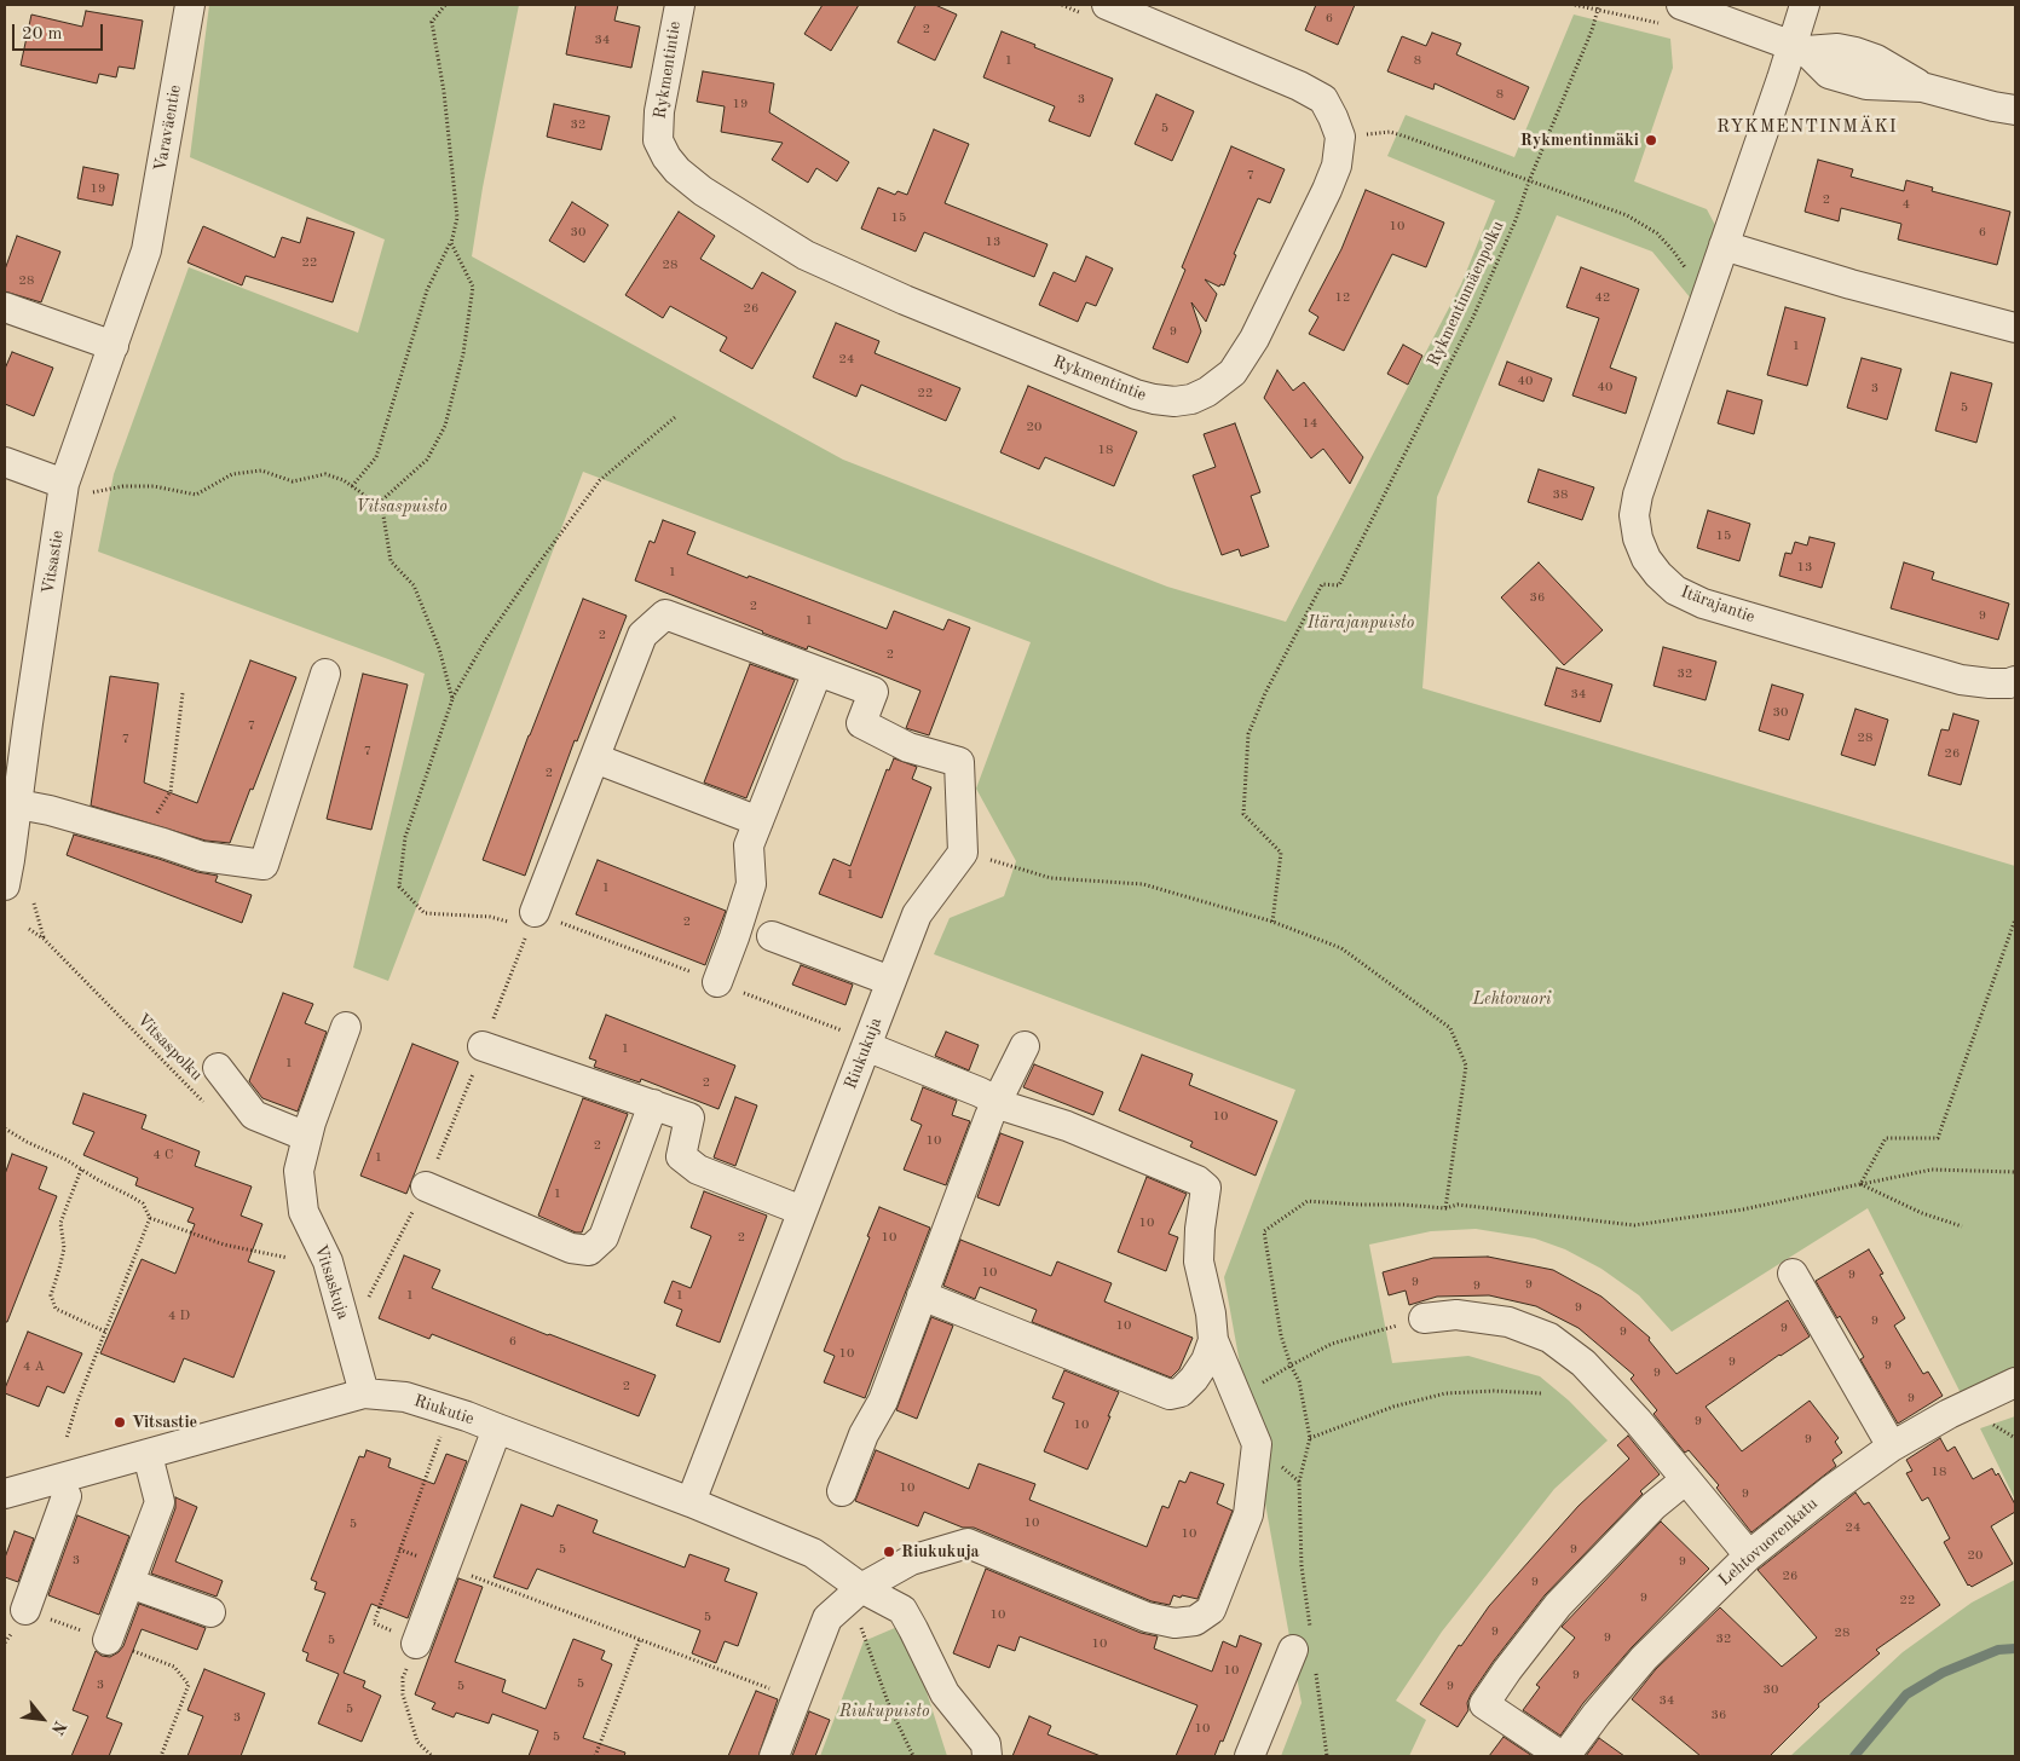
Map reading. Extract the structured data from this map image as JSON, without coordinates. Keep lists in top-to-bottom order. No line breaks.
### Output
{"streets":{"street":["Rykmentintie","Varaväentie","Vitsastie","Itärajantie","Riukukuja","Vitsaskuja","Riukutie","Lehtovuorenkatu"],"path":["Rykmentinmäenpolku","Vitsaspolku"]},"crossings":[["Varaväentie","Vitsastie"],["Riukukuja","Riukutie"],["Vitsaskuja","Riukutie"]],"districts":["RYKMENTINMÄKI"],"parks":["Vitsaspuisto","Itärajanpuisto","Lehtovuori","Riukupuisto"],"places":["Rykmentinmäki","Vitsastie","Riukukuja"],"house_numbers":["6","2","34","1","8","8","3","19","32","5","7","19","2","4","15","10","30","6","13","22","28","28","12","42","26","9","1","24","40","40","3","22","5","14","20","18","38","15","13","1","36","2","9","1","2","2","32","34","30","7","28","7","7","26","2","1","1","2","1","1","2","10","10","2","4 C","1","1","10","2","10","10","9","9","9","9","1","1","9","4 D","9","10","9","9","6","10","9","9","4 A","9","2","9","9","10","9","18","10","9","10","5","24","10","5","9","20","3","9","26","9","9","22","10","5","9","28","9","32","5","10","10","9","5","3","5","9","30","34","5","36","3","10","5"],"scale_bar":"20 m","north":"bottom right"}
